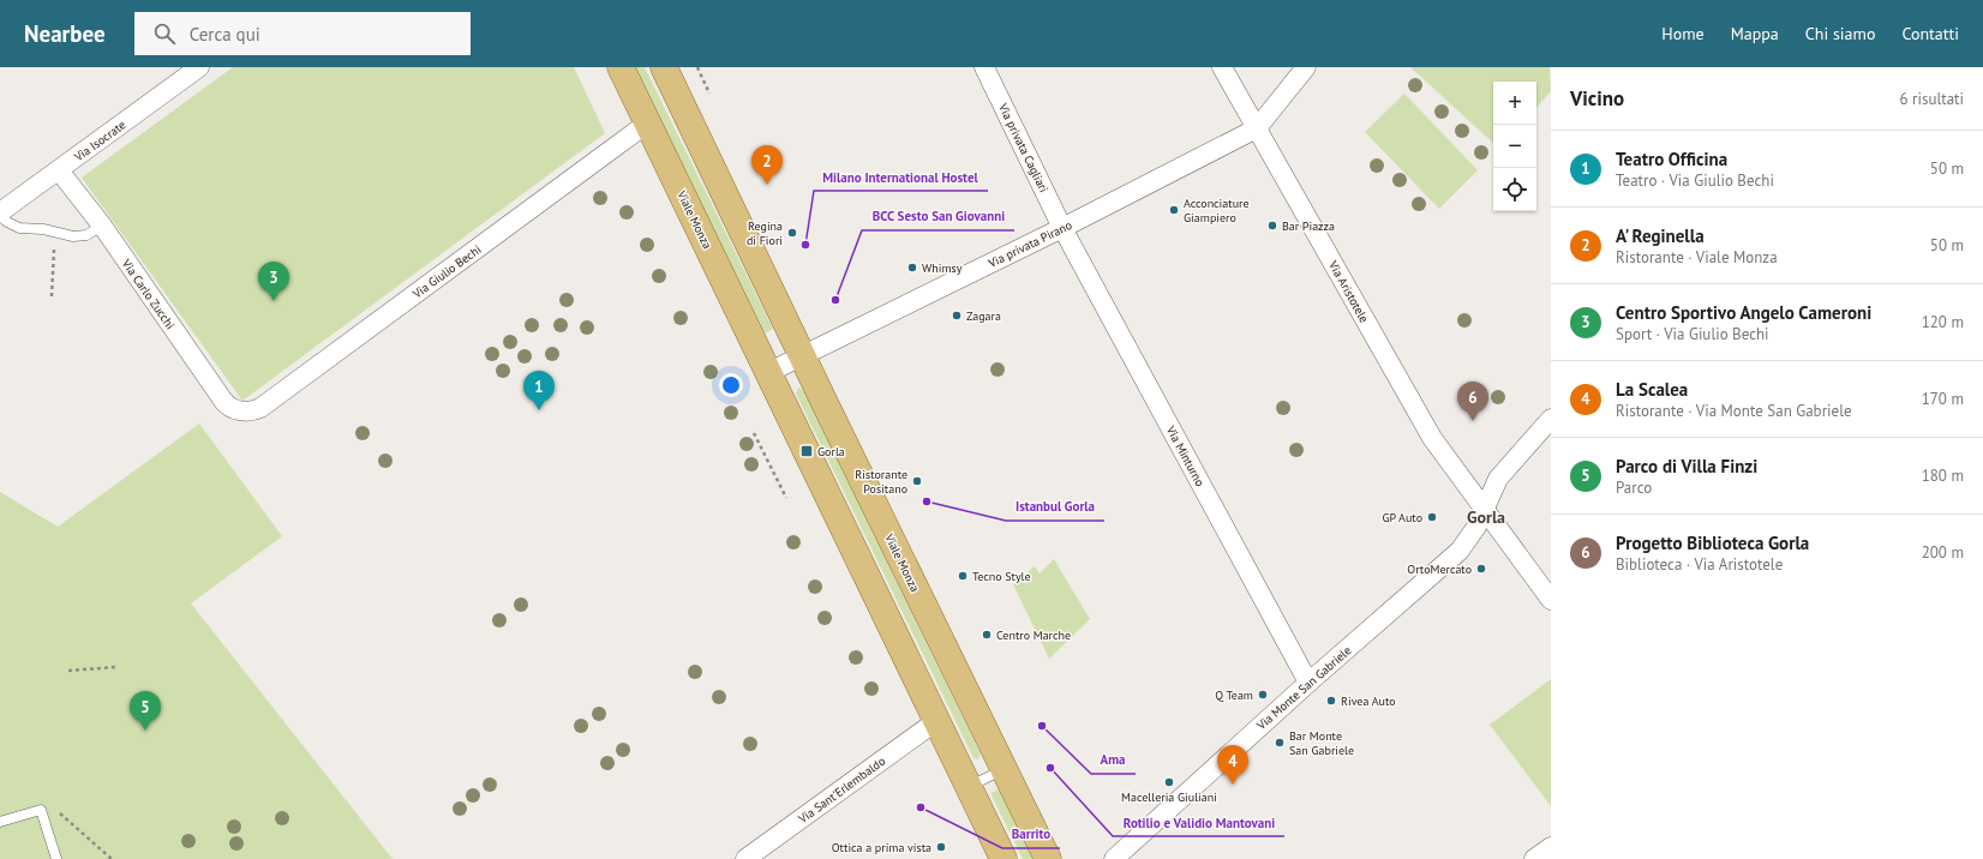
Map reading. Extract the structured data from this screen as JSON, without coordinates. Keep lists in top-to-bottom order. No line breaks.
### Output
{"streets":{"main road":["Viale Monza"],"street":["Via Isocrate","Via privata Cagliari","Via privata Pirano","Via Giulio Bechi","Via Aristotele","Via Carlo Zucchi","Via Minturno","Via Monte San Gabriele","Via Sant'Erlembaldo"]},"crossings":[["Via Isocrate","Via Carlo Zucchi"],["Via privata Cagliari","Via privata Pirano"],["Via privata Cagliari","Via Minturno"],["Viale Monza","Via privata Pirano"],["Viale Monza","Via Giulio Bechi"],["Viale Monza","Via Sant'Erlembaldo"],["Via privata Pirano","Via Aristotele"],["Via privata Pirano","Via Minturno"],["Via Giulio Bechi","Via Carlo Zucchi"],["Via Aristotele","Via Monte San Gabriele"],["Via Minturno","Via Monte San Gabriele"]],"districts":["Gorla"],"places":{"other":["Acconciature Giampiero","Bar Piazza","Regina di Fiori","Milano International Hostel","Whimsy","BCC Sesto San Giovanni","Zagara","Ristorante Positano","Istanbul Gorla","GP Auto","OrtoMercato","Tecno Style","Centro Marche","Q Team","Rivea Auto","Ama","Bar Monte San Gabriele","Rotilio e Validio Mantovani","Macelleria Giuliani","Barrito","Ottica a prima vista"],"transit":["Gorla"]},"page":{"header":"Nearbee","search":"Cerca qui","nav":["Home","Mappa","Chi siamo","Contatti"],"heading":["Vicino","6 risultati"],"map_buttons":["+","−"],"list":[{"mark":"1","name":"Teatro Officina","note":"Teatro · Via Giulio Bechi","value":"50 m"},{"mark":"2","name":"A' Reginella","note":"Ristorante · Viale Monza","value":"50 m"},{"mark":"3","name":"Centro Sportivo Angelo Cameroni","note":"Sport · Via Giulio Bechi","value":"120 m"},{"mark":"4","name":"La Scalea","note":"Ristorante · Via Monte San Gabriele","value":"170 m"},{"mark":"5","name":"Parco di Villa Finzi","note":"Parco","value":"180 m"},{"mark":"6","name":"Progetto Biblioteca Gorla","note":"Biblioteca · Via Aristotele","value":"200 m"}],"pins":["2","3","1","6","5","4"]}}
